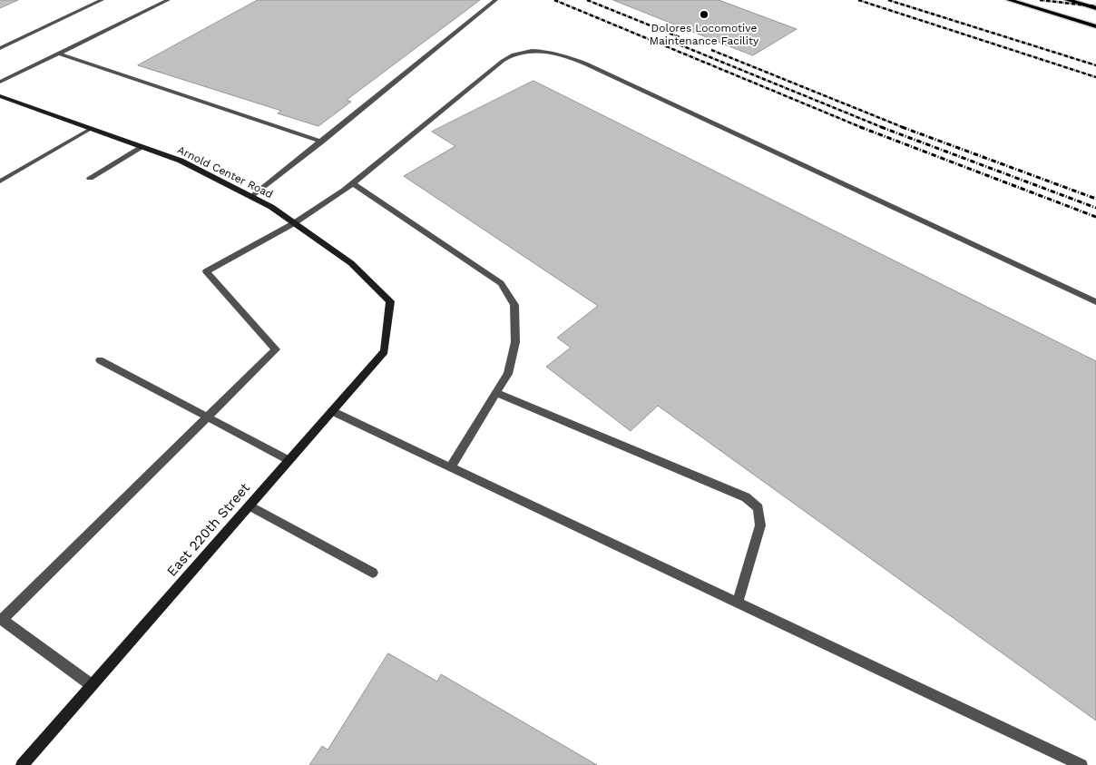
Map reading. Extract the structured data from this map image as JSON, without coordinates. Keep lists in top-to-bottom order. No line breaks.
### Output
{"streets":{"street":["Arnold Center Road","East 220th Street"]},"crossings":[["Arnold Center Road","East 220th Street"]],"places":["Dolores Locomotive Maintenance Facility"]}
